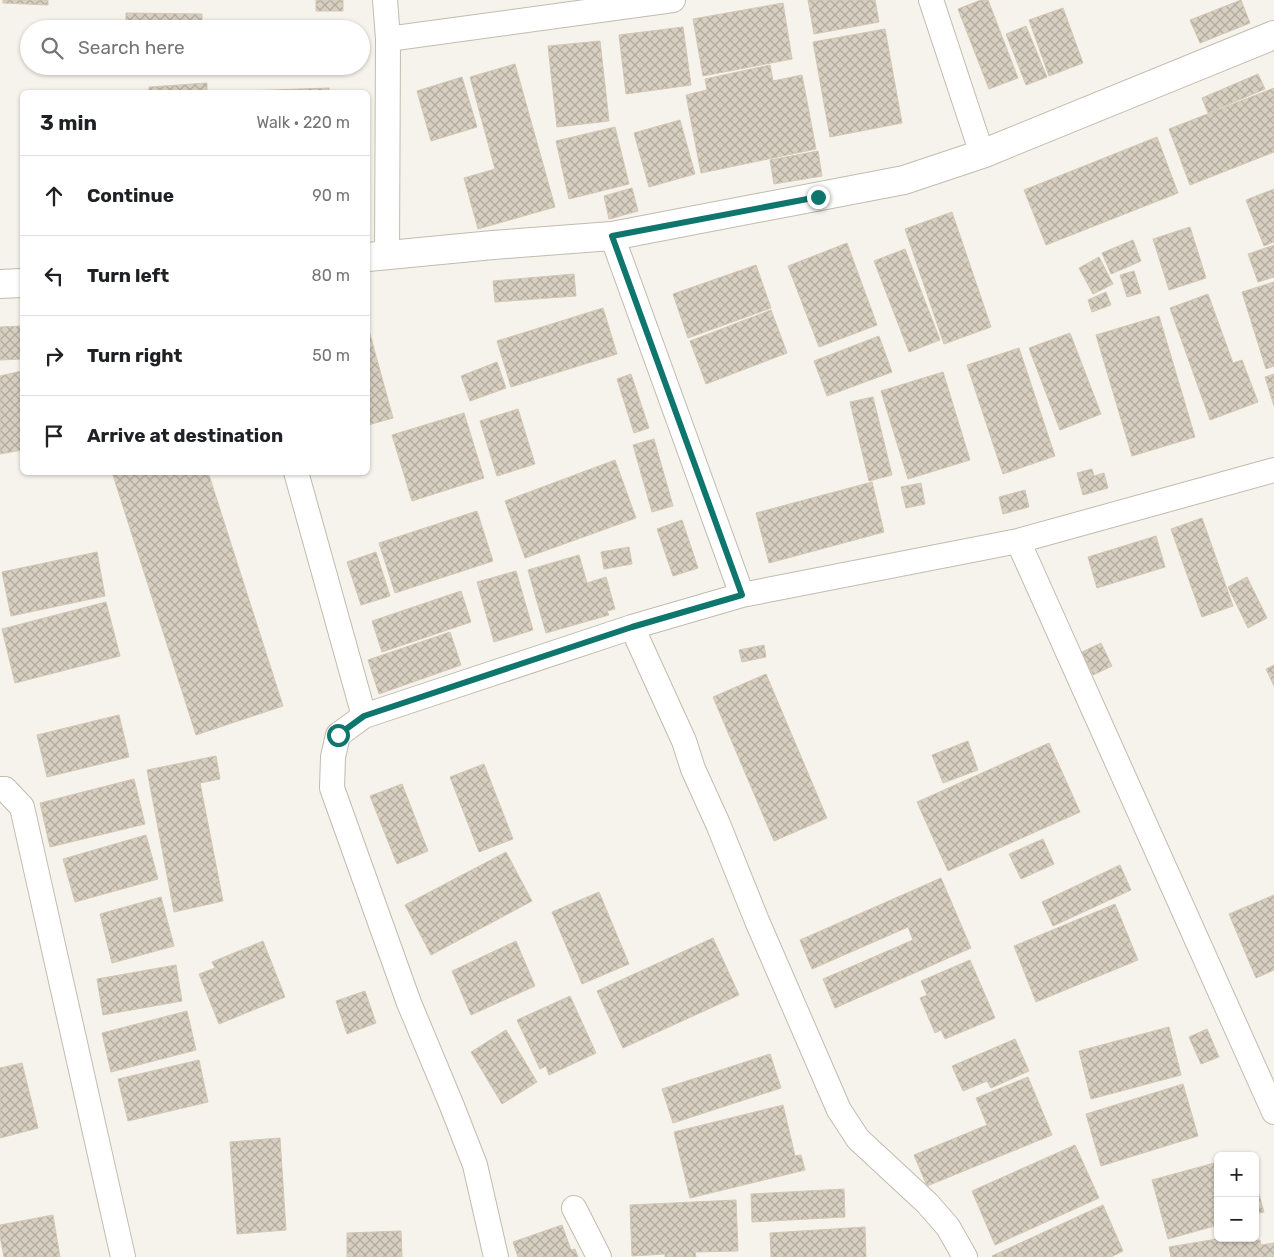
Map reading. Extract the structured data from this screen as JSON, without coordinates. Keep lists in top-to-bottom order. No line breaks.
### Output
{"page":{"search":"Search here","heading":["3 min","Walk · 220 m"],"list":[["Continue","90 m"],["Turn left","80 m"],["Turn right","50 m"],"Arrive at destination"],"map_buttons":["+","−"]}}
